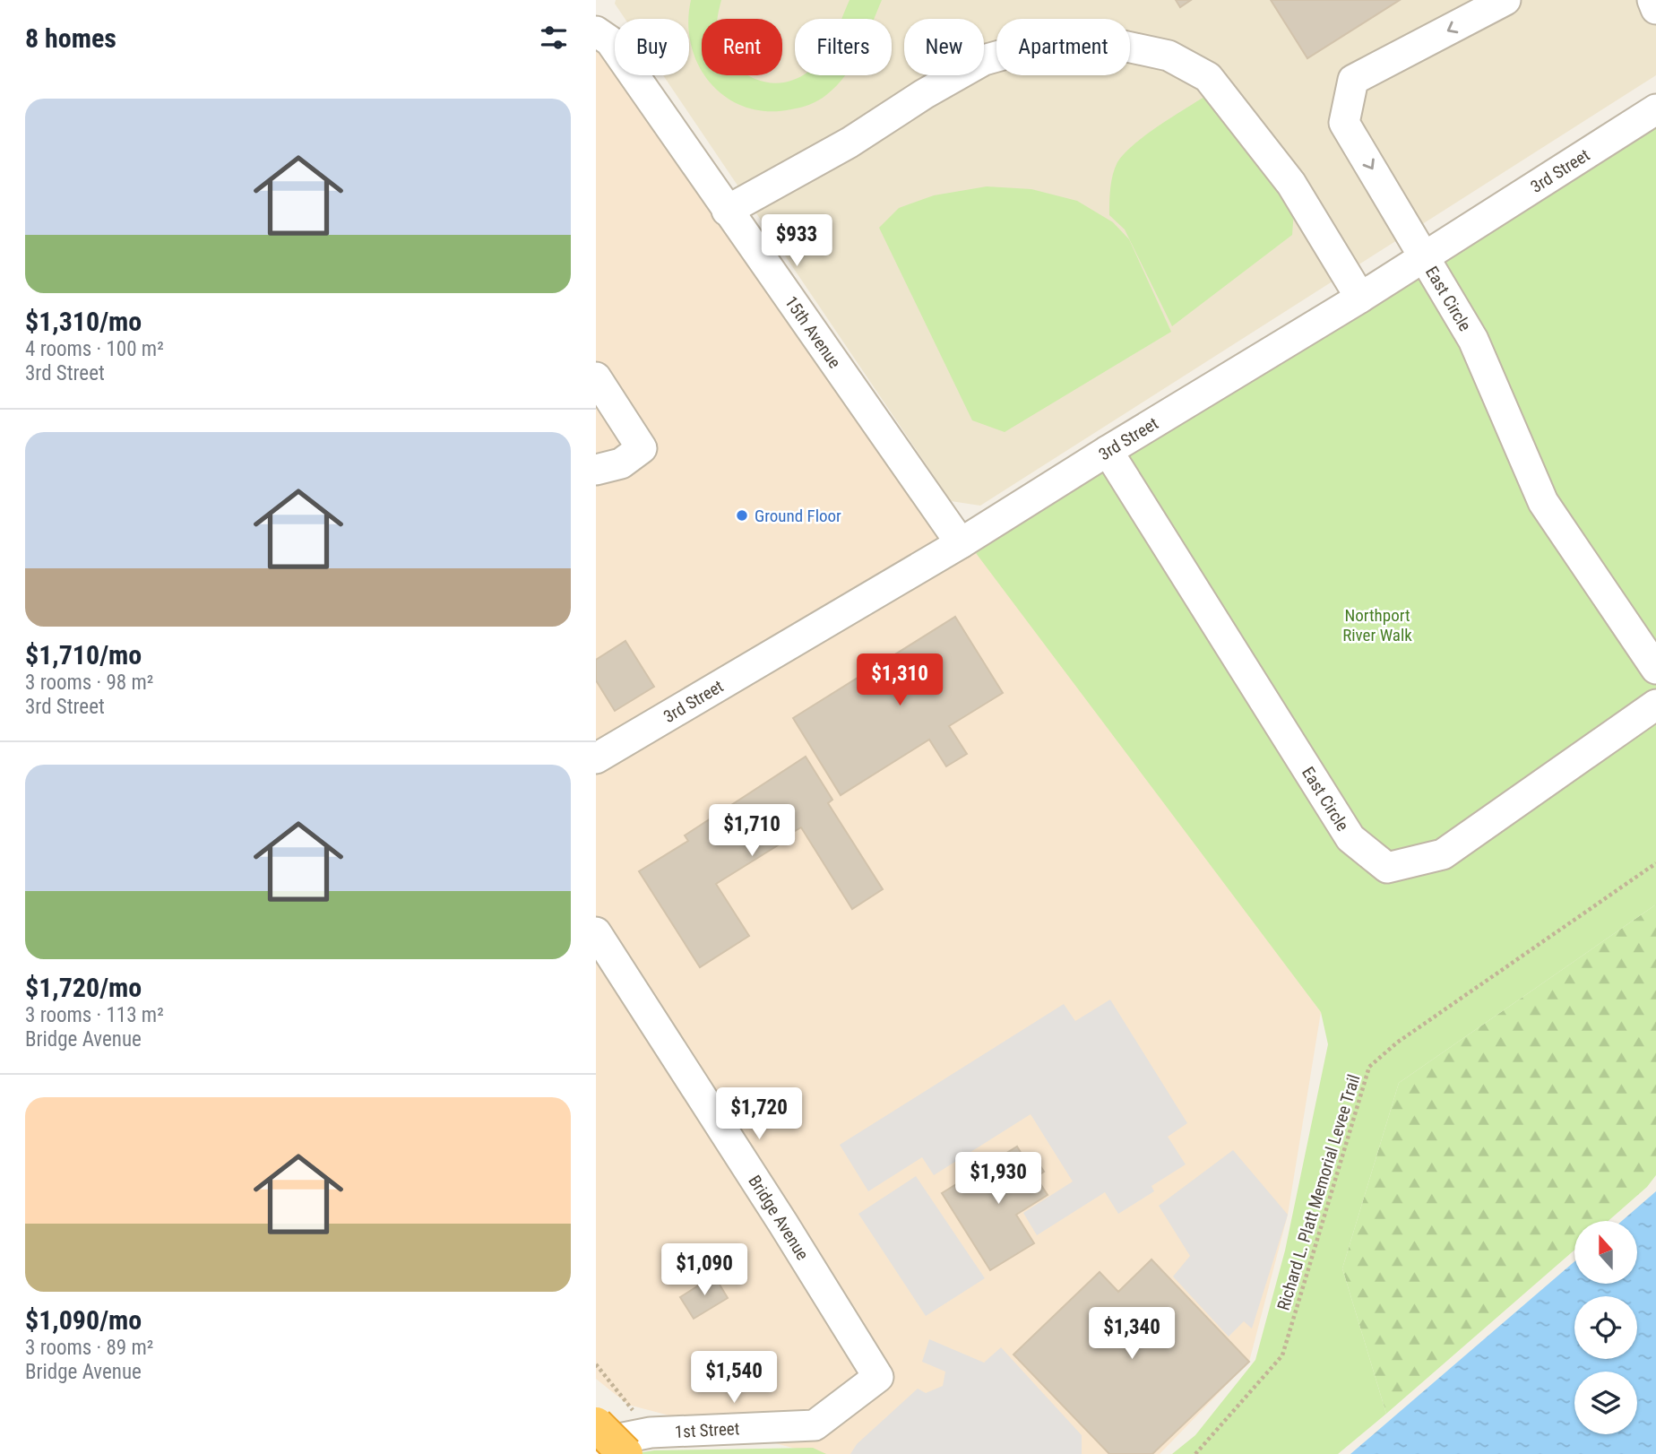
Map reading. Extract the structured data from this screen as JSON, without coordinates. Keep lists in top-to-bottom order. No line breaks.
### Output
{"streets":{"street":["3rd Street","East Circle","15th Avenue","Bridge Avenue","1st Street"],"path":["Richard L. Platt Memorial Levee Trail"]},"crossings":[["3rd Street","East Circle"],["3rd Street","15th Avenue"],["Bridge Avenue","1st Street"]],"parks":["Northport River Walk"],"places":["Ground Floor"],"north":"top","page":{"heading":"8 homes","chip":["Buy","Rent","Filters","New","Apartment"],"list":[{"name":"$1,310/mo","note":"4 rooms · 100 m² · 3rd Street"},{"name":"$1,710/mo","note":"3 rooms · 98 m² · 3rd Street"},{"name":"$1,720/mo","note":"3 rooms · 113 m² · Bridge Avenue"},{"name":"$1,090/mo","note":"3 rooms · 89 m² · Bridge Avenue"}],"price":["$933","$1,310","$1,710","$1,720","$1,930","$1,090","$1,340","$1,540"]}}
